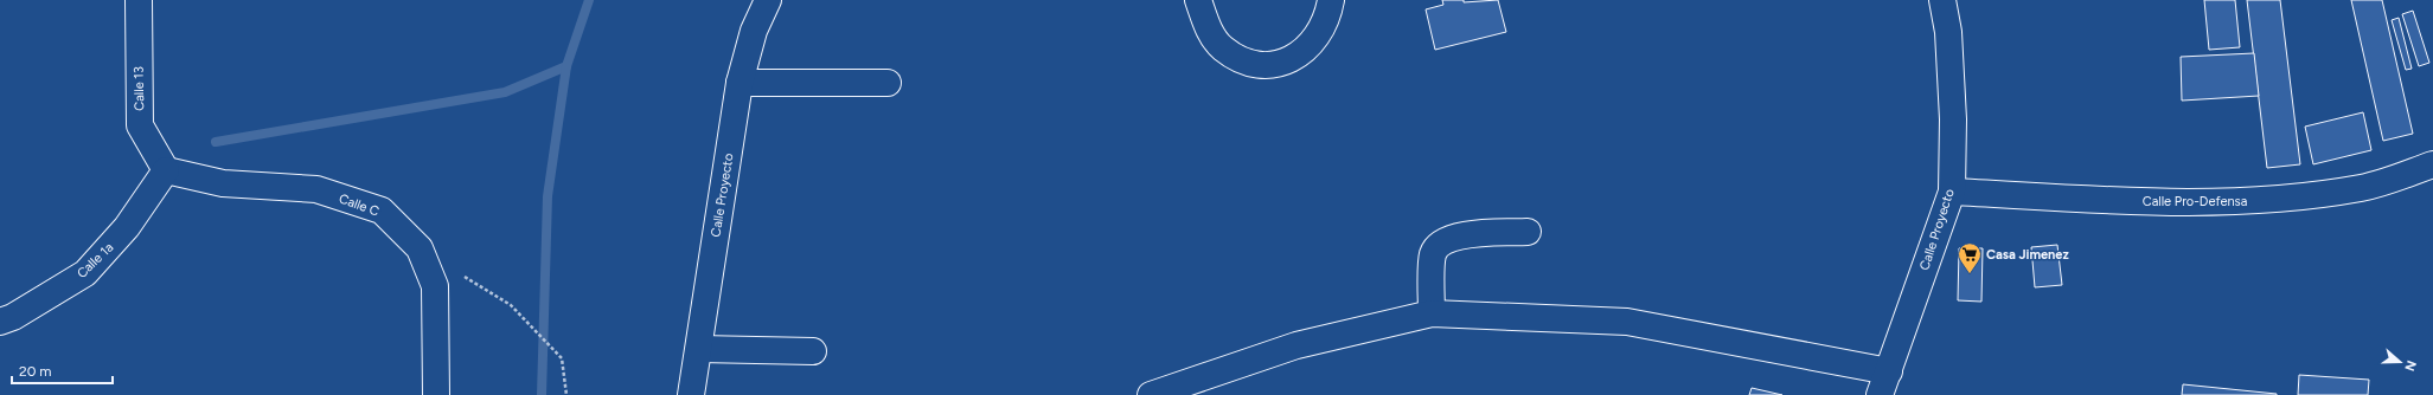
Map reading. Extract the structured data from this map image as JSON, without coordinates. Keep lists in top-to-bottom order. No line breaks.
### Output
{"streets":{"street":["Calle 13","Calle Proyecto","Calle Pro-Defensa","Calle C","Calle 1a"]},"crossings":[["Calle 13","Calle C"],["Calle 13","Calle 1a"],["Calle Proyecto","Calle Pro-Defensa"],["Calle C","Calle 1a"]],"places":{"supermarket":["Casa Jimenez"]},"scale_bar":"20 m","north":"right"}
